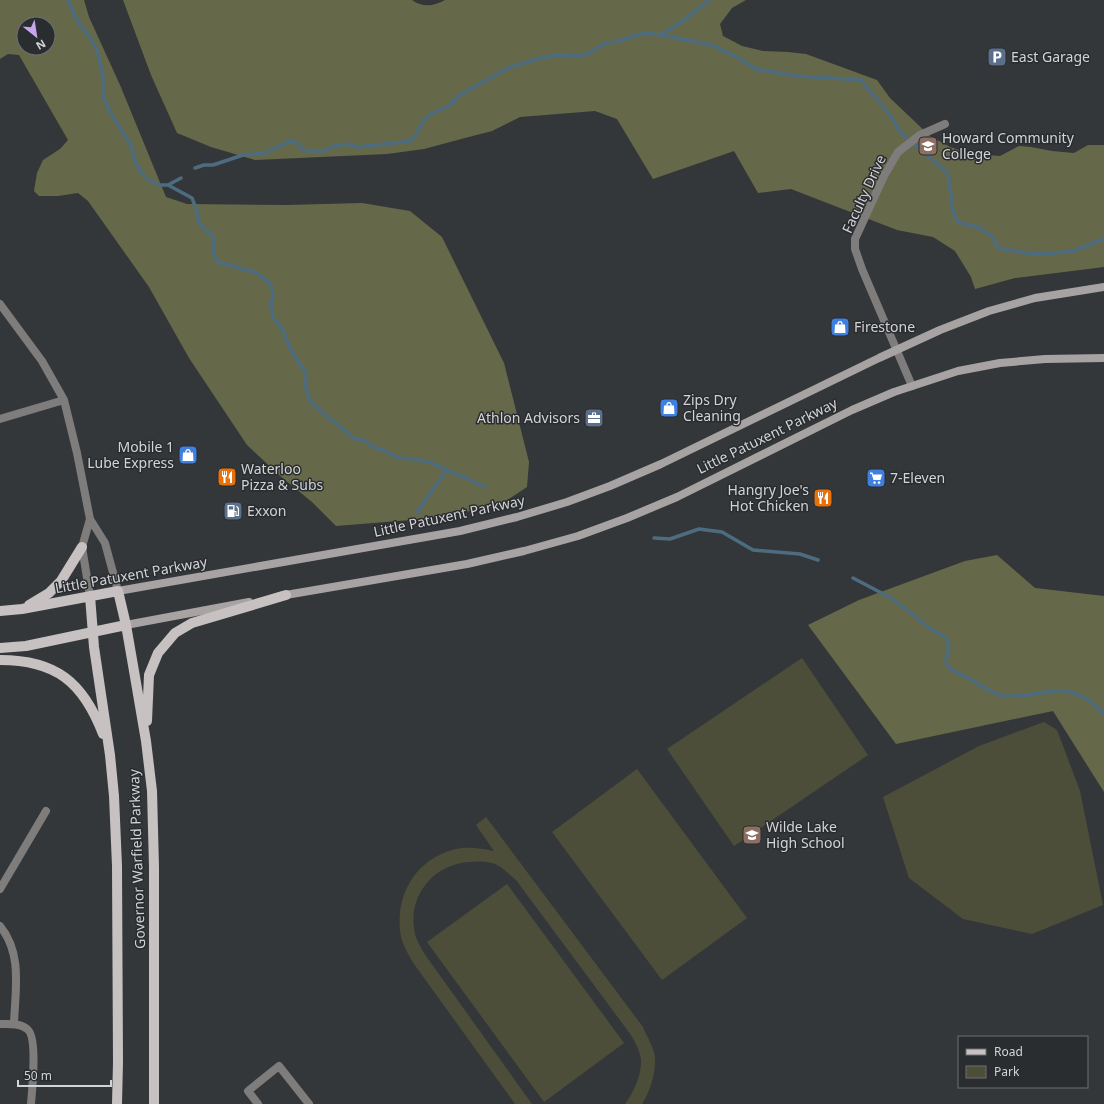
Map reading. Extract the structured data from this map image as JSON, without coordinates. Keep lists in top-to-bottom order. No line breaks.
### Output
{"streets":{"main road":["Little Patuxent Parkway","Governor Warfield Parkway"],"street":["Faculty Drive"]},"crossings":[["Faculty Drive","Little Patuxent Parkway"],["Little Patuxent Parkway","Governor Warfield Parkway"]],"places":{"parking":["East Garage"],"school or university":["Howard Community College","Wilde Lake High School"],"shop":["Firestone","Zips Dry Cleaning","Mobile 1 Lube Express"],"office":["Athlon Advisors"],"restaurant":["Waterloo Pizza & Subs","Hangry Joe's Hot Chicken"],"supermarket":["7-Eleven"],"fuel station":["Exxon"]},"legend":["Road","Park"],"scale_bar":"50 m","north":"bottom right"}
